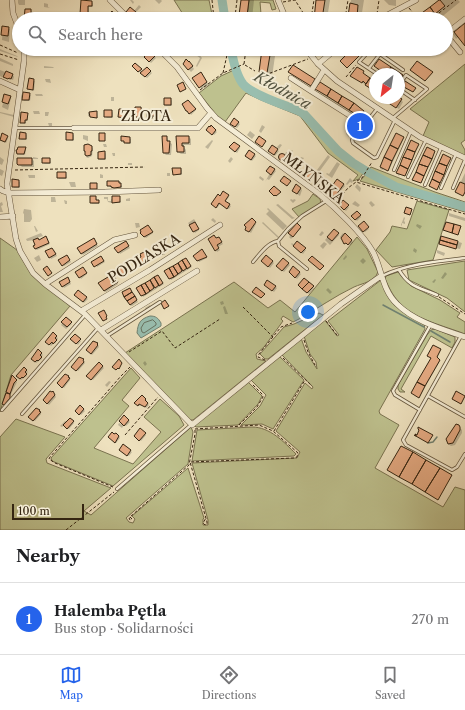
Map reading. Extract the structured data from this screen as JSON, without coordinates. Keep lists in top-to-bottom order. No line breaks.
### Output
{"streets":{"street":["ZŁOTA","MŁYŃSKA","PODLASKA"]},"crossings":[["ZŁOTA","MŁYŃSKA"]],"water":["Kłodnica"],"scale_bar":"100 m","north":"bottom left","page":{"search":"Search here","pins":"1","scale":"100 m","heading":"Nearby","list":[{"mark":"1","name":"Halemba Pętla","note":"Bus stop · Solidarności","value":"270 m"}],"nav":["Map","Directions","Saved"]}}
